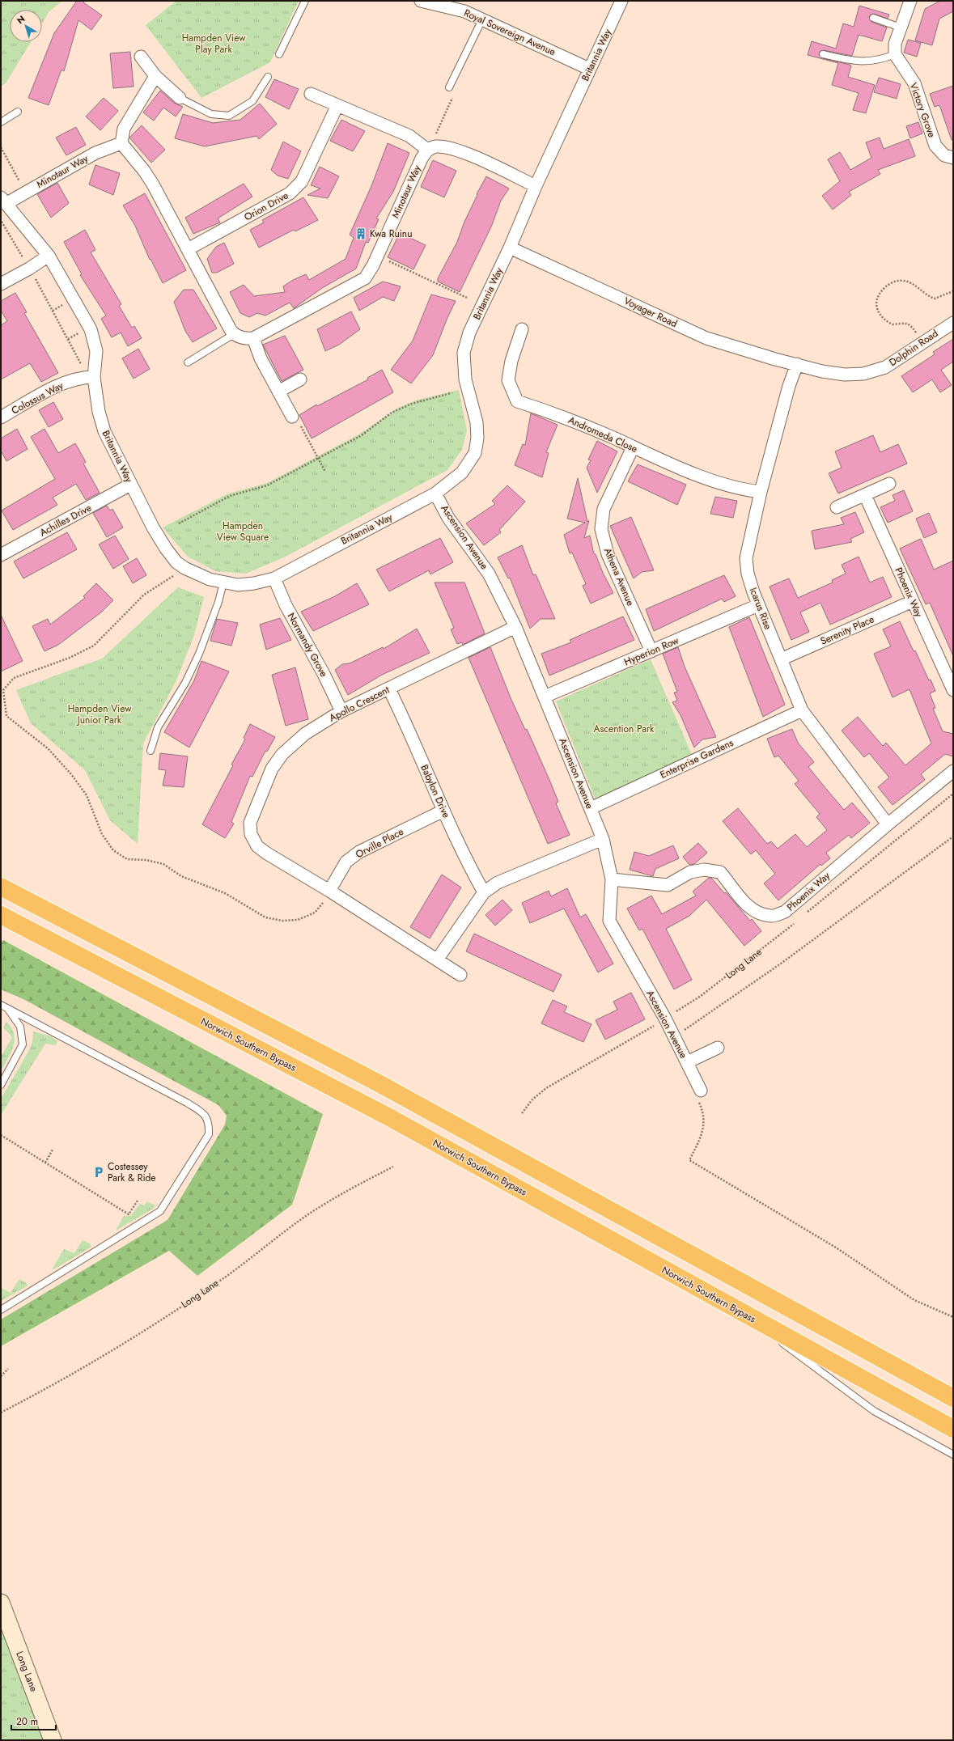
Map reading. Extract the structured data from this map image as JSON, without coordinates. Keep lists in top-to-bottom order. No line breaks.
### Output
{"streets":{"highway":["Norwich Southern Bypass"],"street":["Royal Sovereign Avenue","Britannia Way","Victory Grove","Minotaur Way","Orion Drive","Voyager Road","Dolphin Road","Colossus Way","Andromeda Close","Achilles Drive","Ascension Avenue","Athena Avenue","Phoenix Way","Icarus Rise","Serenity Place","Normandy Grove","Hyperion Row","Apollo Crescent","Enterprise Gardens","Babylon Drive","Orville Place","Long Lane"]},"crossings":[["Royal Sovereign Avenue","Britannia Way"],["Britannia Way","Minotaur Way"],["Britannia Way","Voyager Road"],["Britannia Way","Colossus Way"],["Britannia Way","Achilles Drive"],["Britannia Way","Ascension Avenue"],["Britannia Way","Normandy Grove"],["Voyager Road","Dolphin Road"],["Voyager Road","Icarus Rise"],["Dolphin Road","Icarus Rise"],["Andromeda Close","Athena Avenue"],["Andromeda Close","Icarus Rise"],["Ascension Avenue","Phoenix Way"],["Ascension Avenue","Hyperion Row"],["Ascension Avenue","Apollo Crescent"],["Ascension Avenue","Enterprise Gardens"],["Ascension Avenue","Long Lane"],["Athena Avenue","Hyperion Row"],["Phoenix Way","Icarus Rise"],["Phoenix Way","Serenity Place"],["Icarus Rise","Serenity Place"],["Icarus Rise","Hyperion Row"],["Icarus Rise","Enterprise Gardens"],["Normandy Grove","Apollo Crescent"],["Apollo Crescent","Babylon Drive"],["Apollo Crescent","Orville Place"],["Babylon Drive","Orville Place"]],"parks":["Hampden View Play Park","Hampden View Square","Hampden View Junior Park","Ascention Park"],"places":{"building":["Kwa Ruinu"],"parking":["Costessey Park & Ride"]},"scale_bar":"20 m","north":"top left"}
